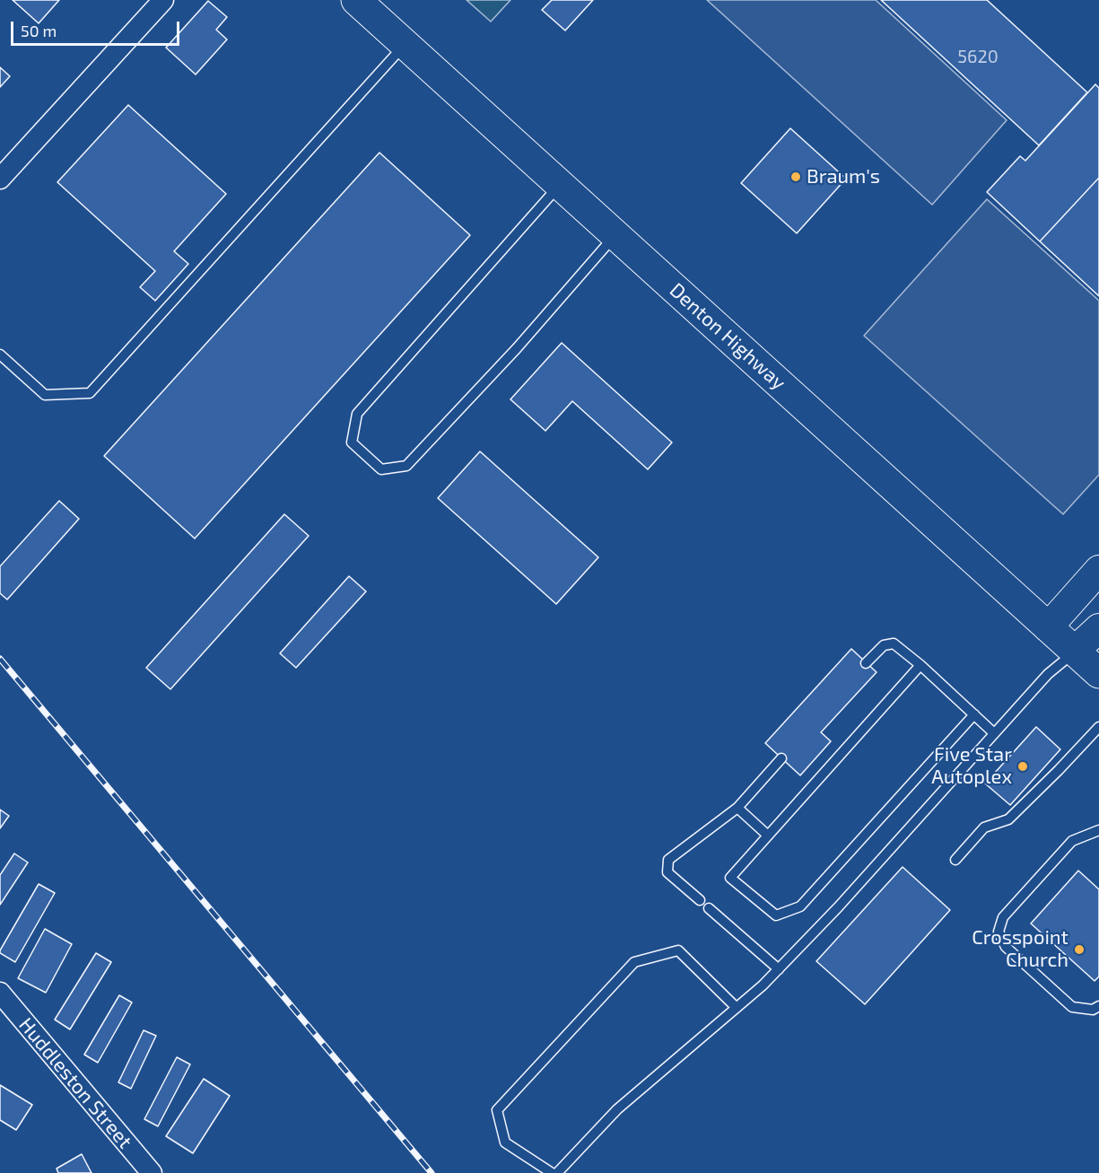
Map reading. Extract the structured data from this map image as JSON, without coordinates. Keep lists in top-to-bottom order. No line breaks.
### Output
{"streets":{"main road":["Denton Highway"],"street":["Huddleston Street"]},"places":["Braum's","Five Star Autoplex","Crosspoint Church"],"house_numbers":["5620"],"scale_bar":"50 m"}
